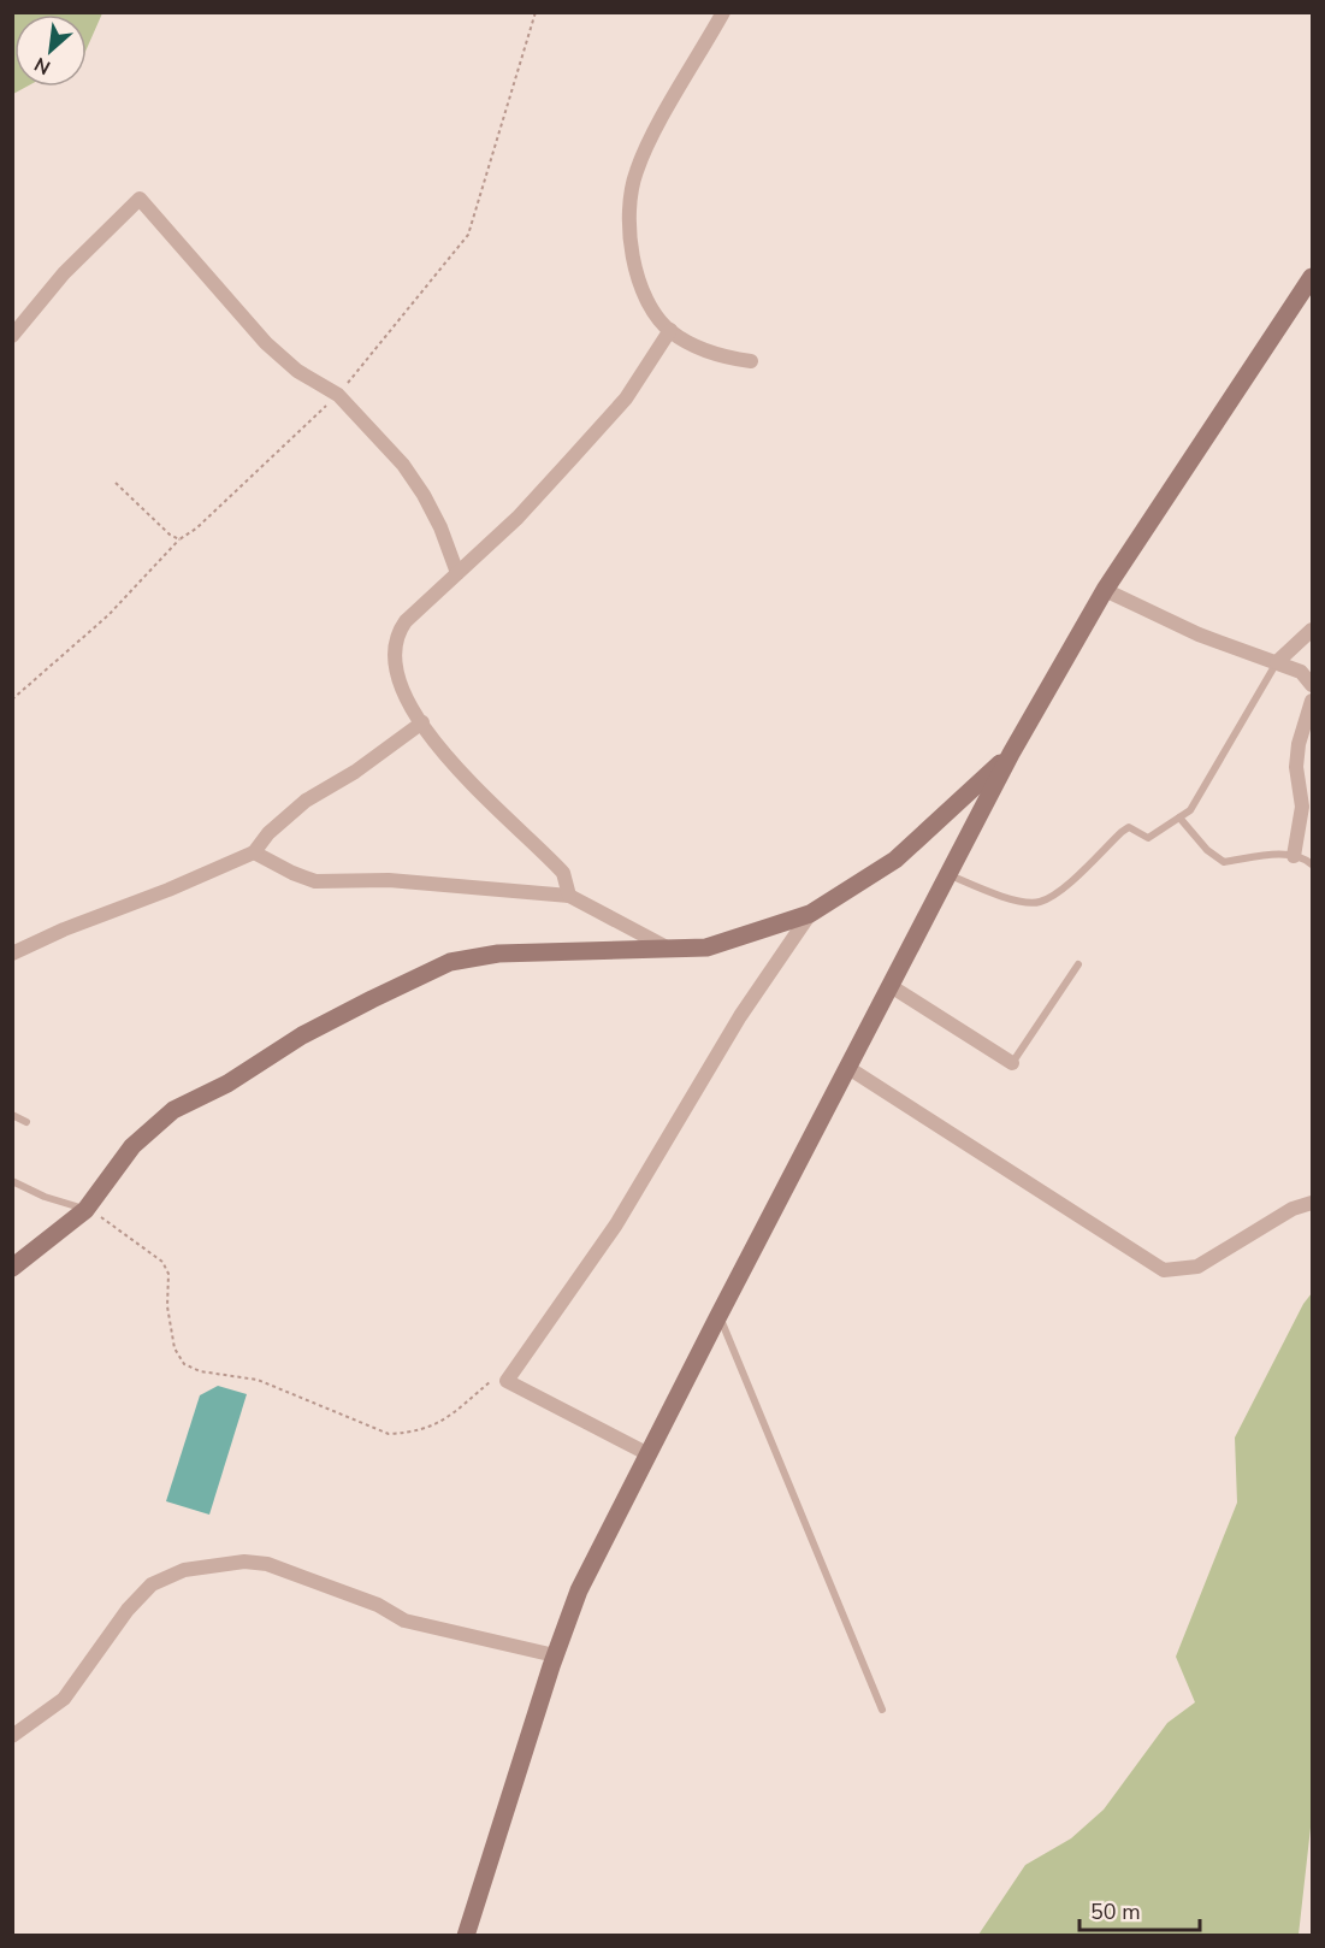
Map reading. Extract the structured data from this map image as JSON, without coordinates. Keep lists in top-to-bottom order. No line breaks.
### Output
{"scale_bar":"50 m","north":"bottom left"}
